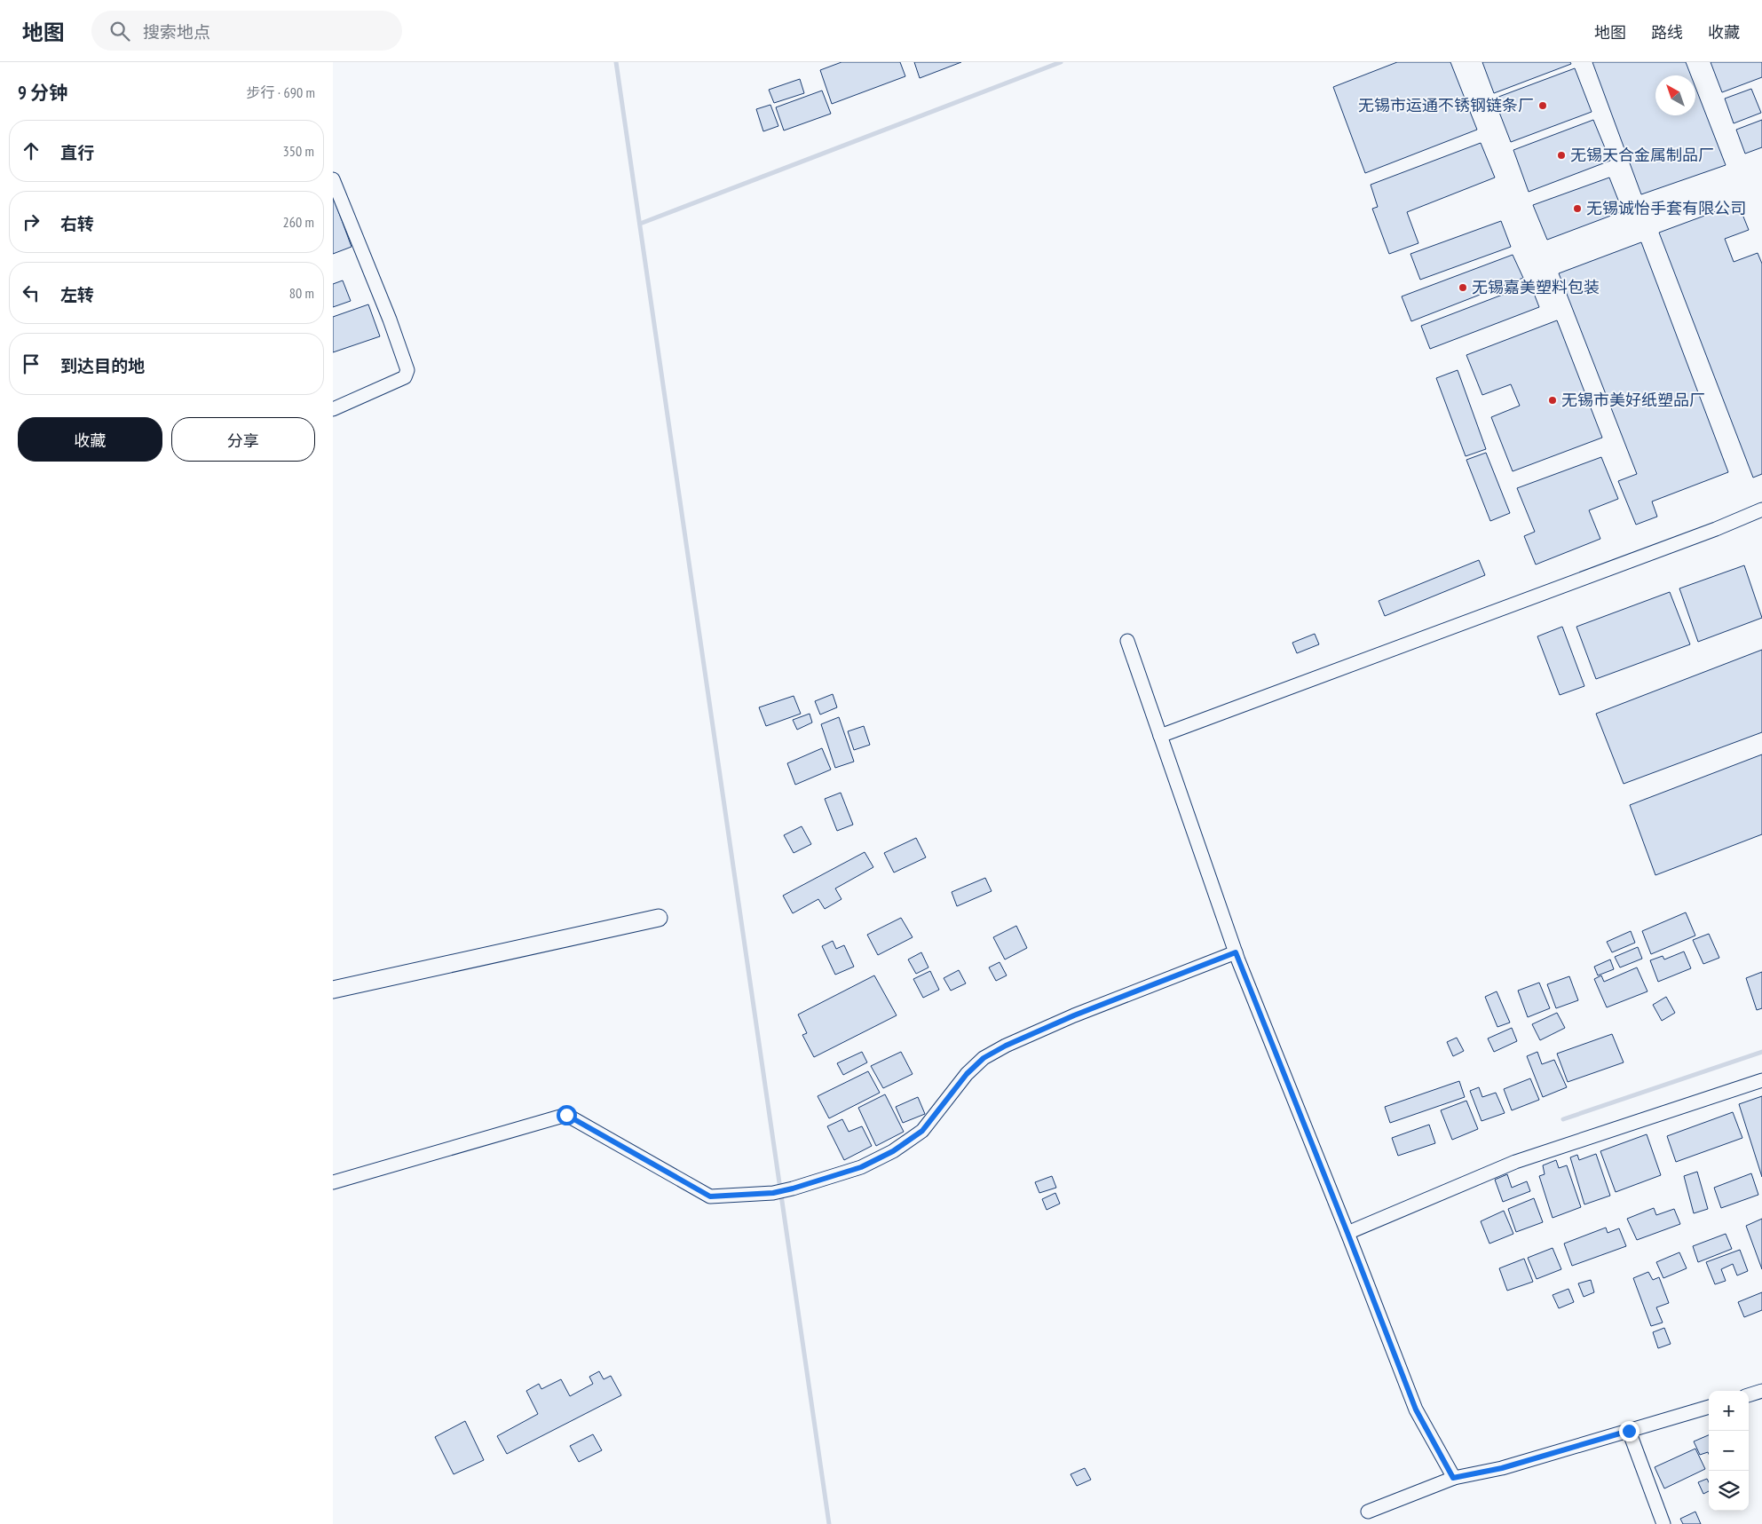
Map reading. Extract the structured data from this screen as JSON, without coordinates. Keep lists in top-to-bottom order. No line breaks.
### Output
{"places":["无锡市运通不锈钢链条厂","无锡天合金属制品厂","无锡诚怡手套有限公司","无锡嘉美塑料包装","无锡市美好纸塑品厂"],"north":"top left","page":{"header":"地图","search":"搜索地点","nav":["地图","路线","收藏"],"heading":["9 分钟","步行 · 690 m"],"list":[["直行","350 m"],["右转","260 m"],["左转","80 m"],"到达目的地"],"buttons":["收藏","分享"],"map_buttons":["+","−"]}}
